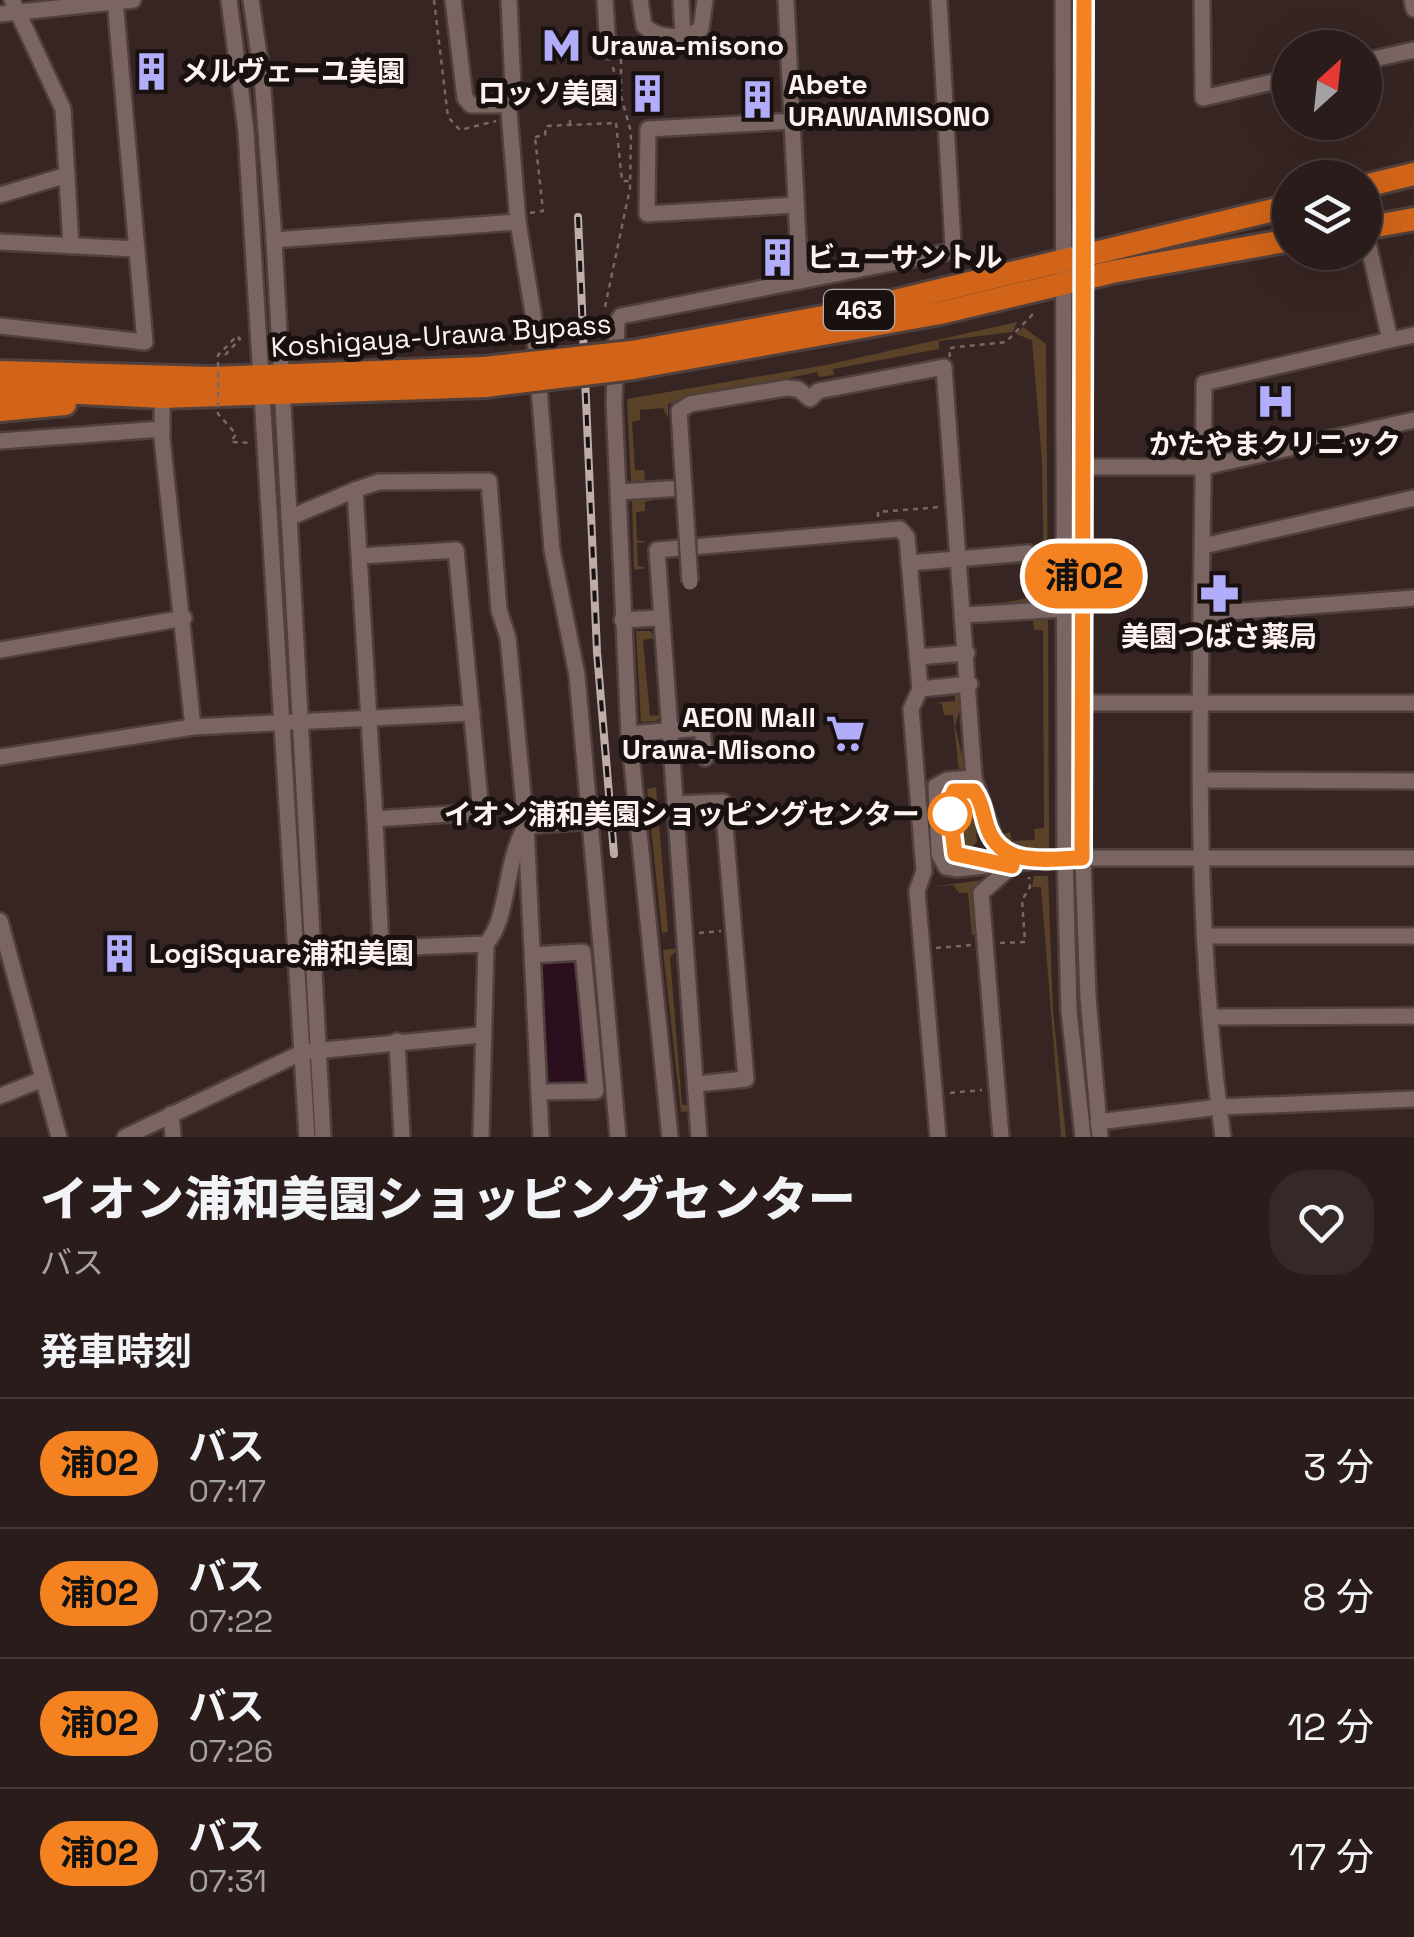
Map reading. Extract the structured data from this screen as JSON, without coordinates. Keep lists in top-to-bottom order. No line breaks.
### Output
{"streets":{"highway":["463","Koshigaya-Urawa Bypass"]},"crossings":[["463","Koshigaya-Urawa Bypass"]],"places":{"metro station":["Urawa-misono"],"building":["メルヴェーユ美園","ロッソ美園","Abete URAWAMISONO","ビューサントル","LogiSquare浦和美園"],"hospital":["かたやまクリニック"],"pharmacy":["美園つばさ薬局"],"supermarket":["AEON Mall Urawa-Misono"],"other":["イオン浦和美園ショッピングセンター"]},"lines":["bus line 浦02"],"north":"top right","page":{"on_map":"浦02","heading":[["イオン浦和美園ショッピングセンター","バス"],"発車時刻"],"list":[{"mark":"浦02","name":"バス","note":"07:17","value":"3 分"},{"mark":"浦02","name":"バス","note":"07:22","value":"8 分"},{"mark":"浦02","name":"バス","note":"07:26","value":"12 分"},{"mark":"浦02","name":"バス","note":"07:31","value":"17 分"}]}}
